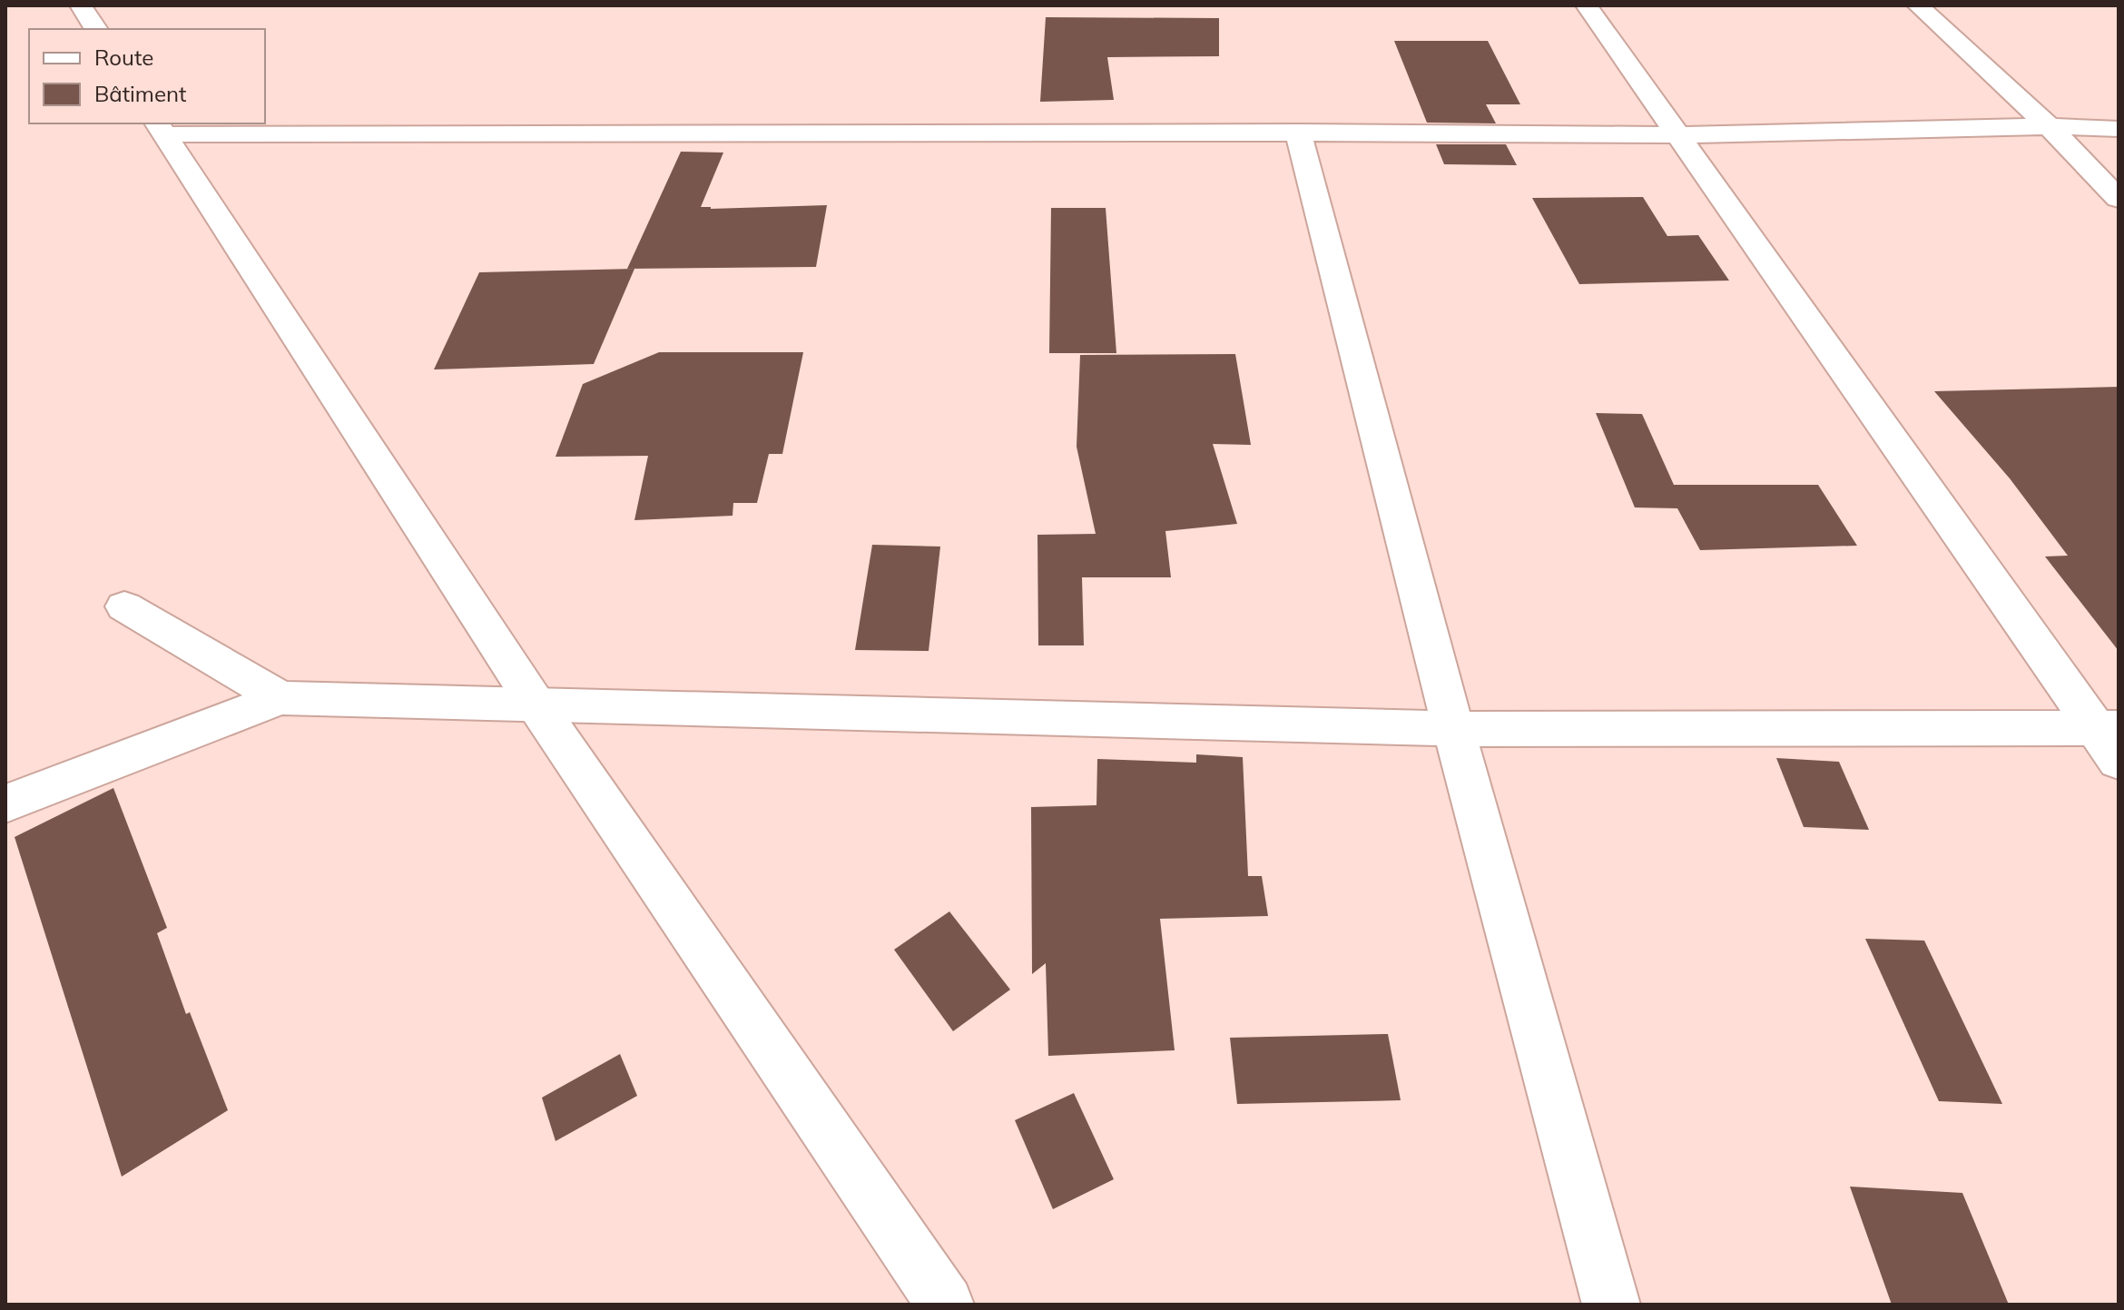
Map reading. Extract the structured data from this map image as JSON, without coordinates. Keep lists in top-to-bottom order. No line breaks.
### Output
{"legend":["Route","Bâtiment"]}
